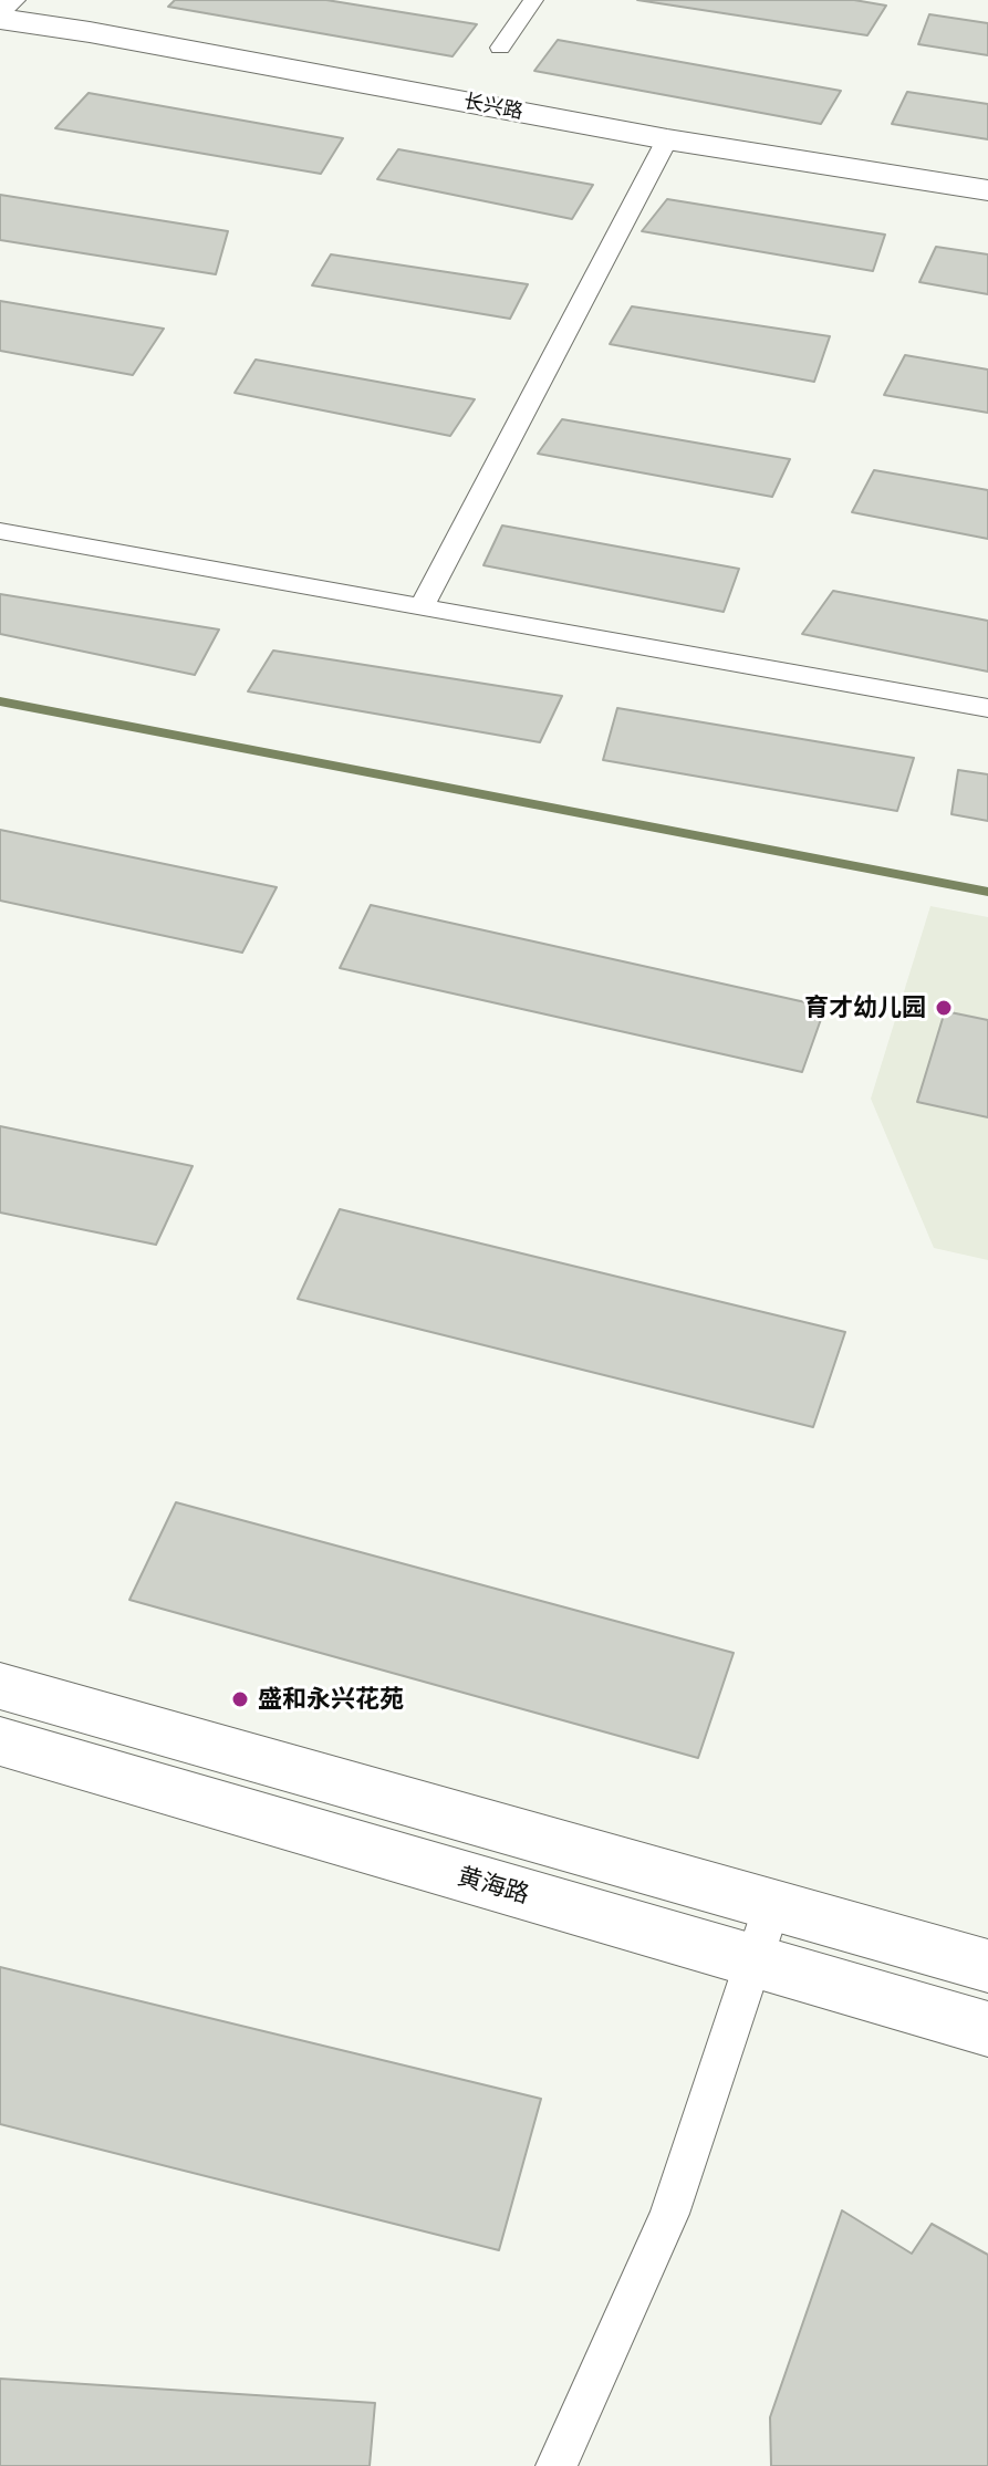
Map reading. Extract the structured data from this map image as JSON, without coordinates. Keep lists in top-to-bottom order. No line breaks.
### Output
{"streets":{"main road":["长兴路","黄海路"]},"places":["育才幼儿园","盛和永兴花苑"]}
